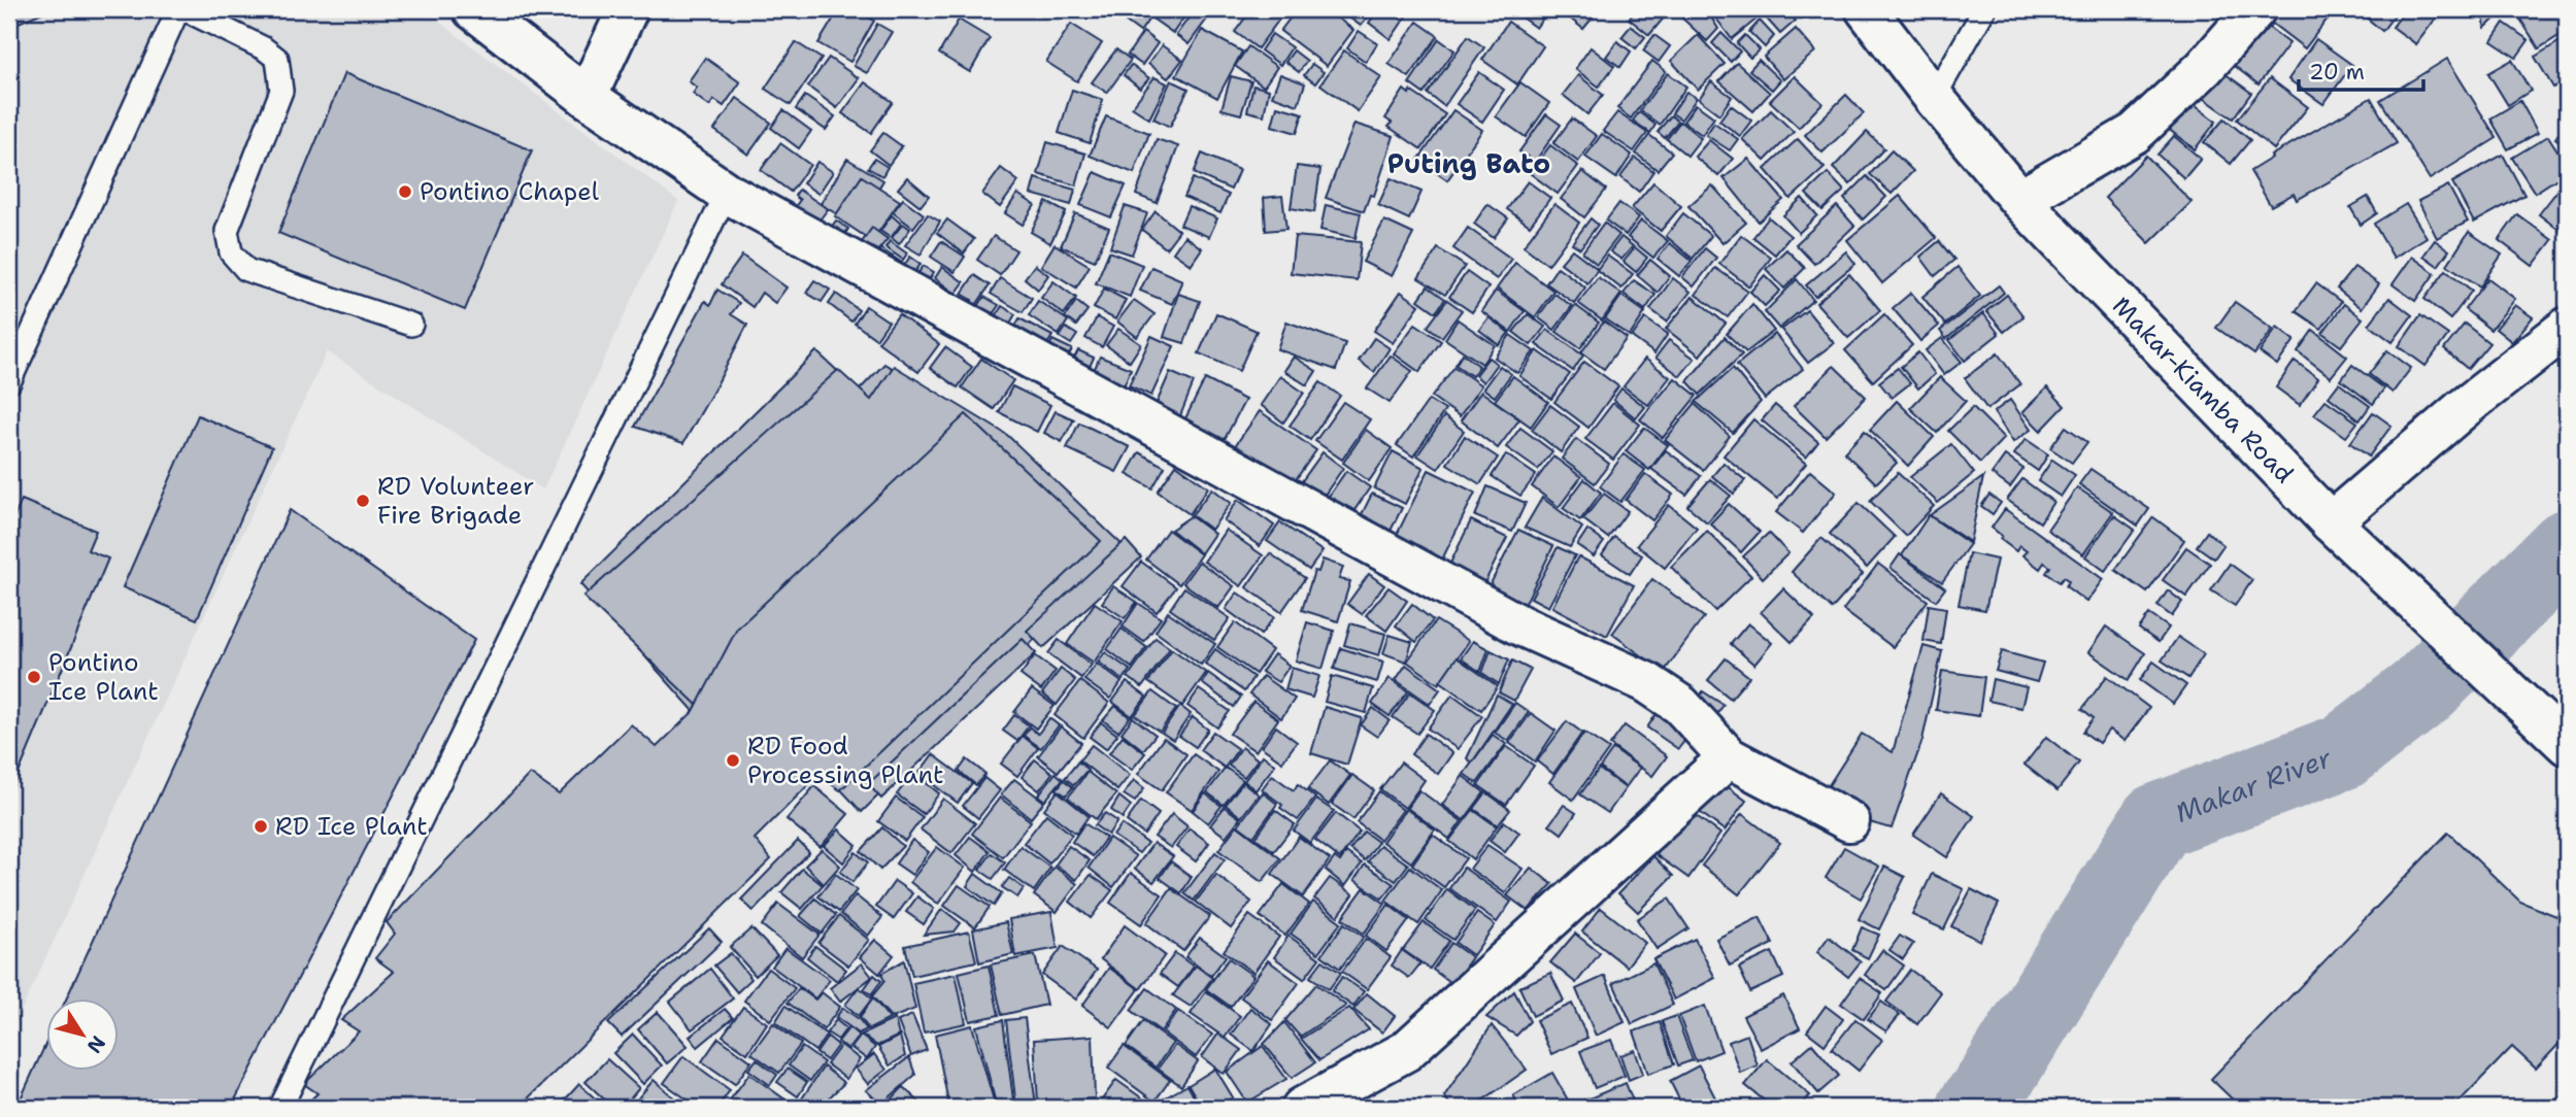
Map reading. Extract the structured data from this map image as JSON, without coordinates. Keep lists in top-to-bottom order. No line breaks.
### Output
{"streets":{"street":["Makar-Kiamba Road"]},"districts":["Puting Bato"],"water":["Makar River"],"places":["Pontino Chapel","RD Volunteer Fire Brigade","Pontino Ice Plant","RD Food Processing Plant","RD Ice Plant"],"scale_bar":"20 m","north":"bottom right"}
